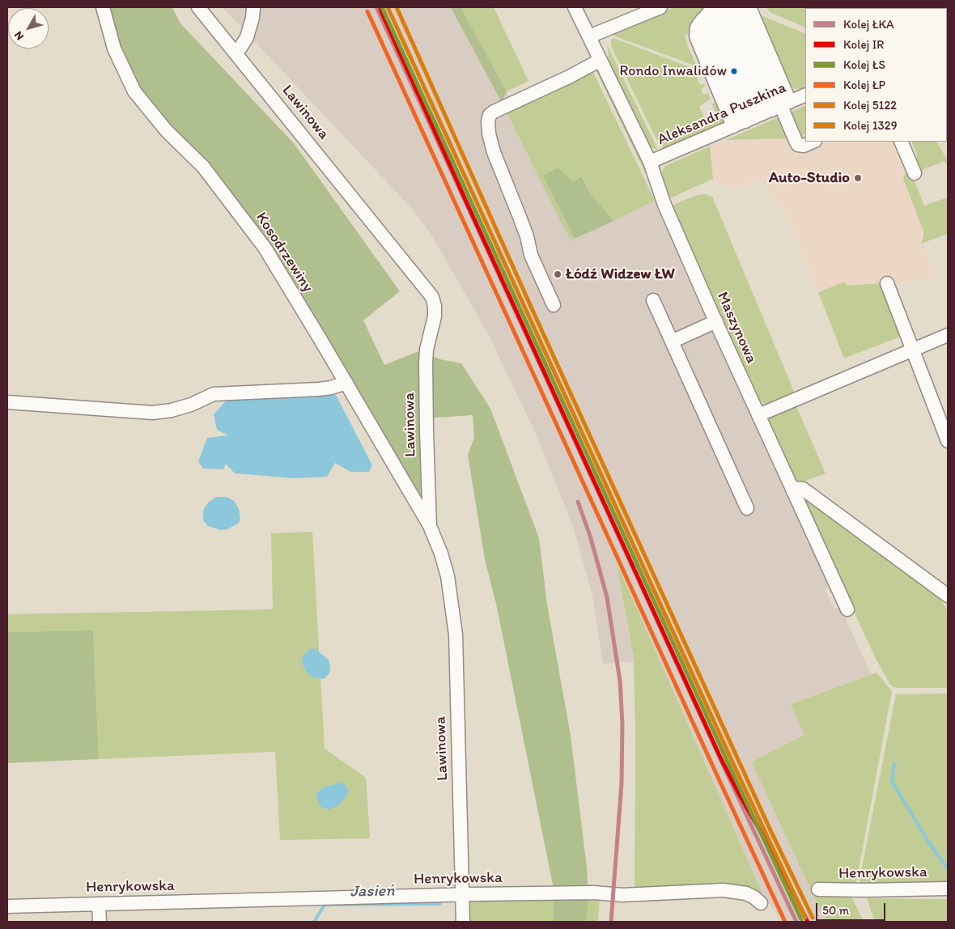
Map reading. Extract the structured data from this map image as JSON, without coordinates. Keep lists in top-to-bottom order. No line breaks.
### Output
{"streets":{"street":["Lawinowa","Aleksandra Puszkina","Kosodrzewiny","Maszynowa","Henrykowska"]},"crossings":[["Lawinowa","Kosodrzewiny"],["Lawinowa","Henrykowska"],["Aleksandra Puszkina","Maszynowa"]],"water":["Jasień"],"places":["Rondo Inwalidów","Auto-Studio","Łódź Widzew ŁW"],"lines":["rail line ŁKA","rail line ŁS","rail line 5122","rail line 1329","rail line IR","rail line ŁP"],"legend":["Kolej ŁKA","Kolej IR","Kolej ŁS","Kolej ŁP","Kolej 5122","Kolej 1329"],"scale_bar":"50 m","north":"bottom left"}
